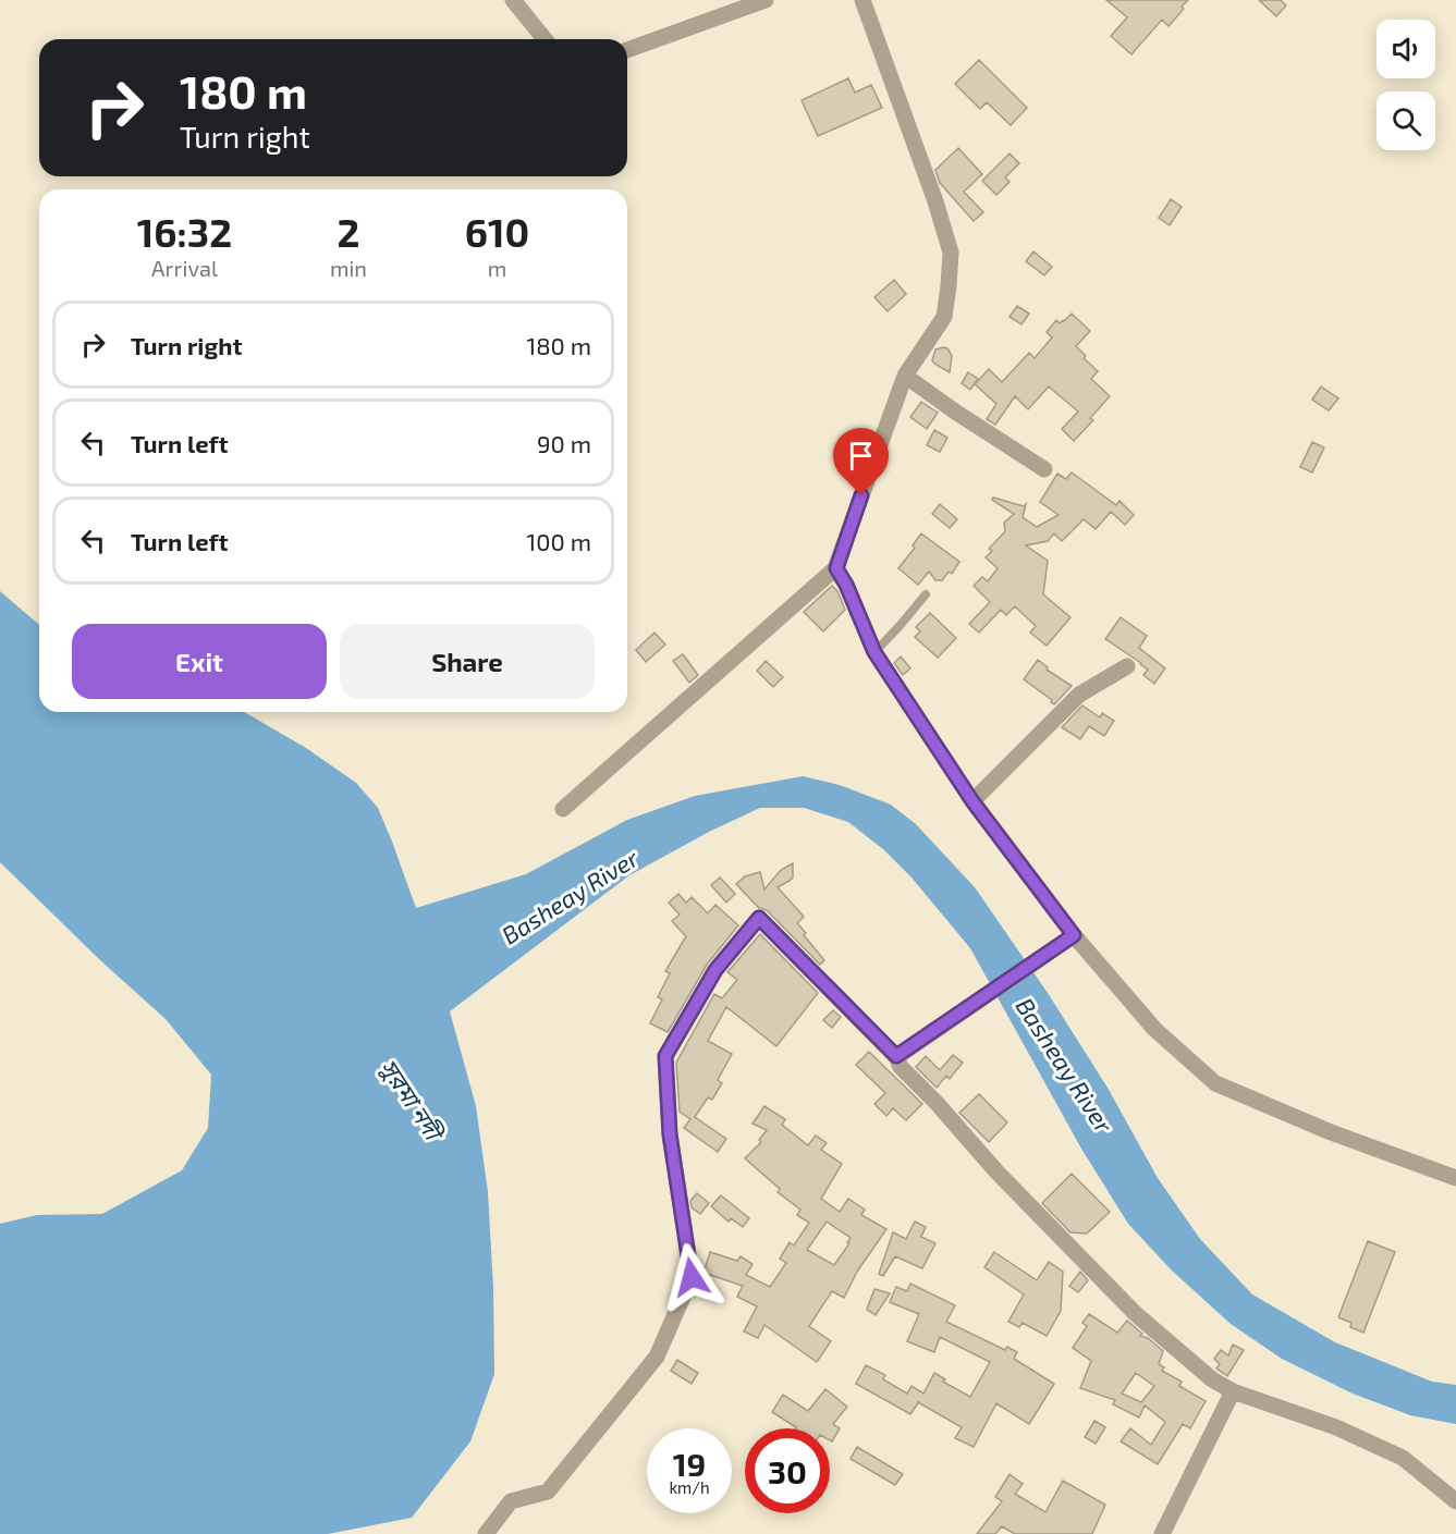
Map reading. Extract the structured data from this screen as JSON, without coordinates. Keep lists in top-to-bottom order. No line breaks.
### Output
{"water":["Basheay River","সুরমা নদী"],"page":{"turn":["180 m","Turn right"],"eta":["16:32","Arrival","2","min","610","m"],"list":[{"name":"Turn right","value":"180 m"},{"name":"Turn left","value":"90 m"},{"name":"Turn left","value":"100 m"}],"buttons":["Exit","Share"],"speed":"19 km/h","limit":"30"}}
